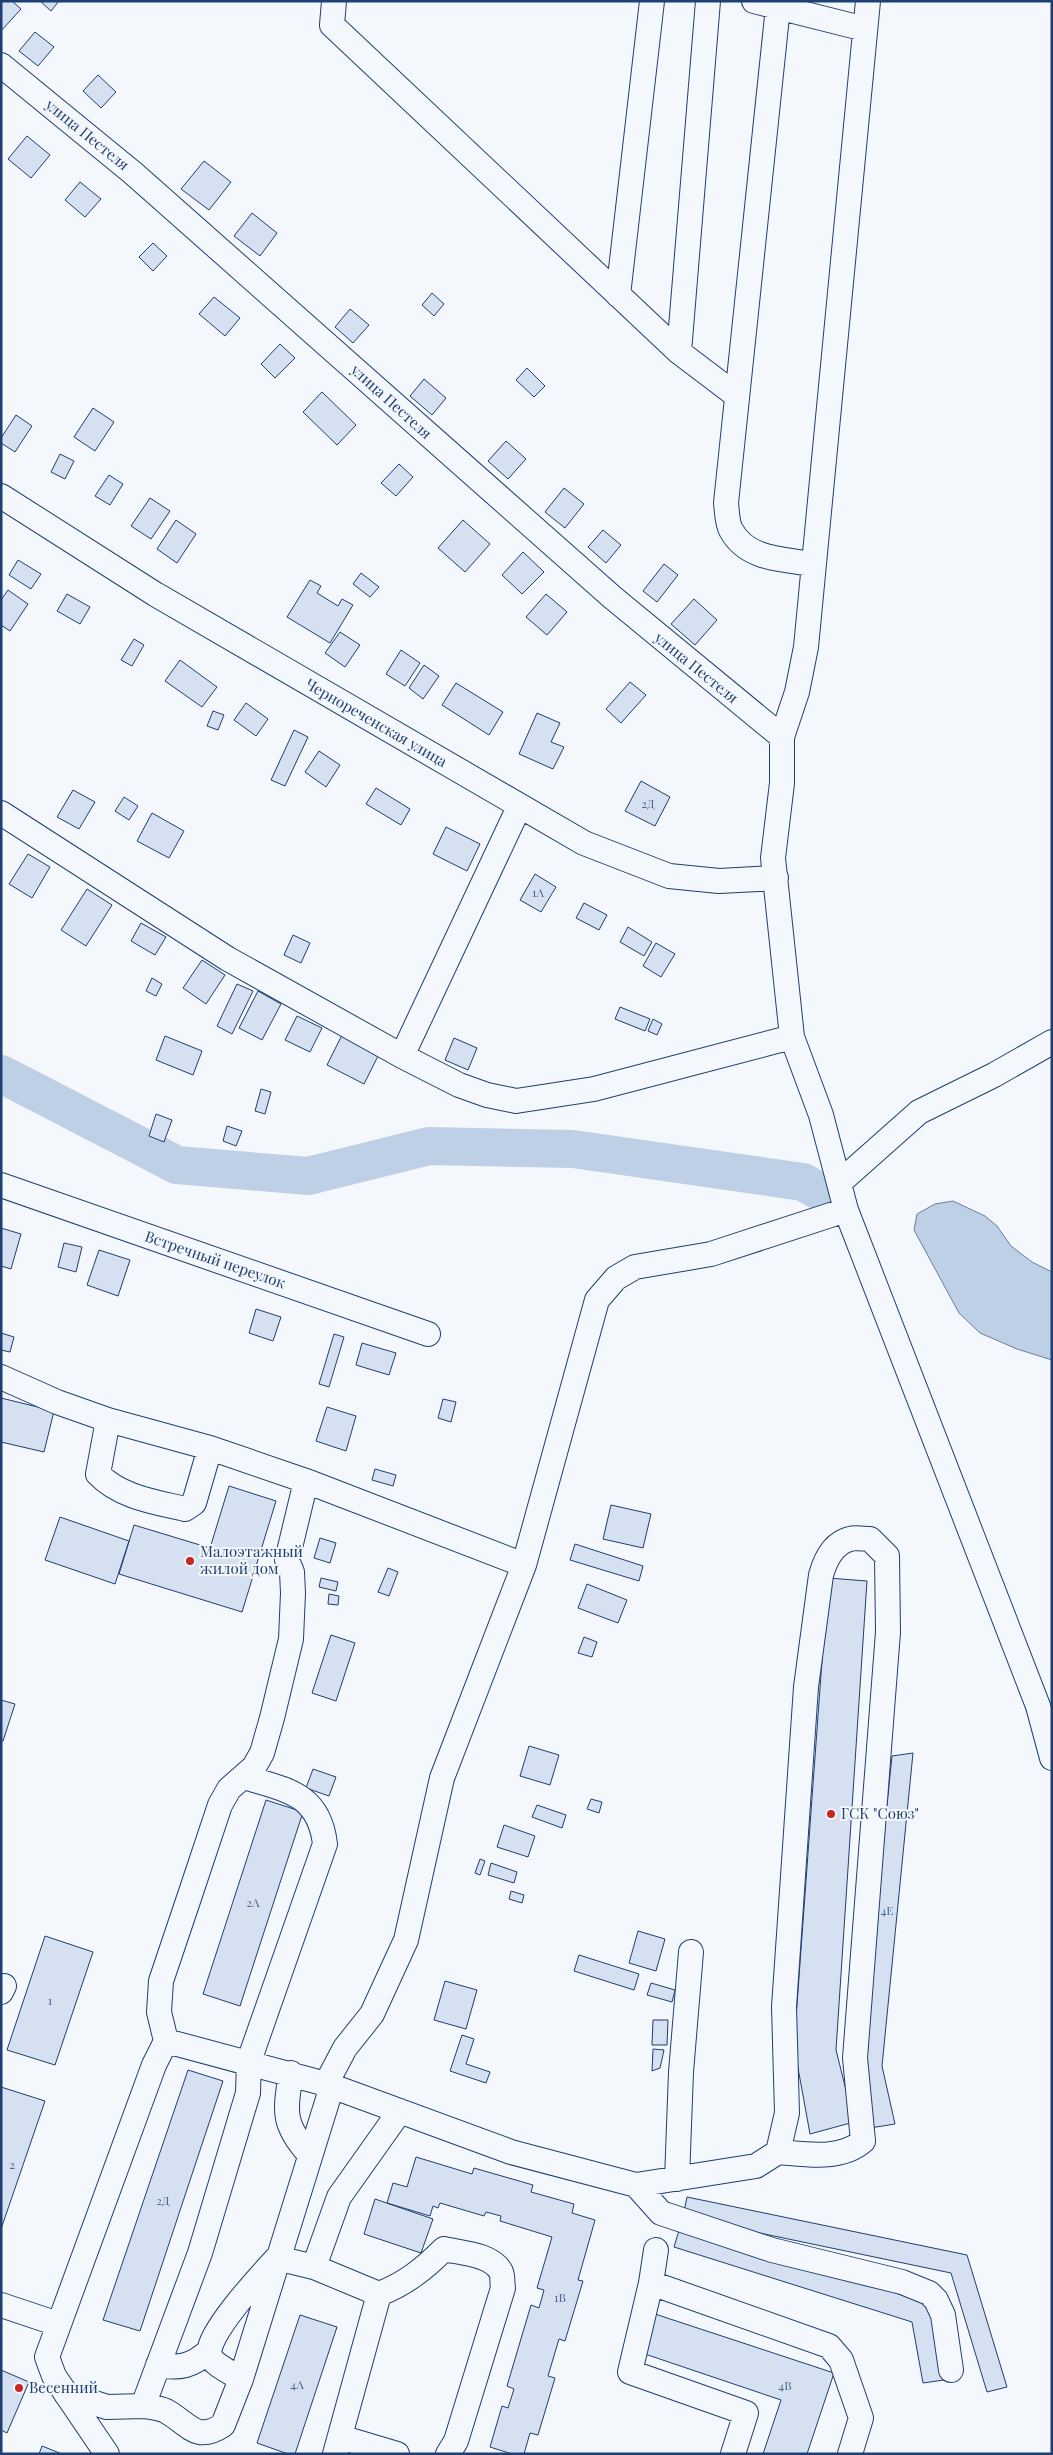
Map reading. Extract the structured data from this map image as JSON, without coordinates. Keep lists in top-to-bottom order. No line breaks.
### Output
{"streets":{"street":["улица Пестеля","Чернореченская улица","Встречный переулок"]},"places":["Малоэтажный жилой дом","ГСК \"Союз\"","Весенний"],"house_numbers":["2Д","1А","2А","4Е","1","2","2Д","1В","4А","4В"]}
